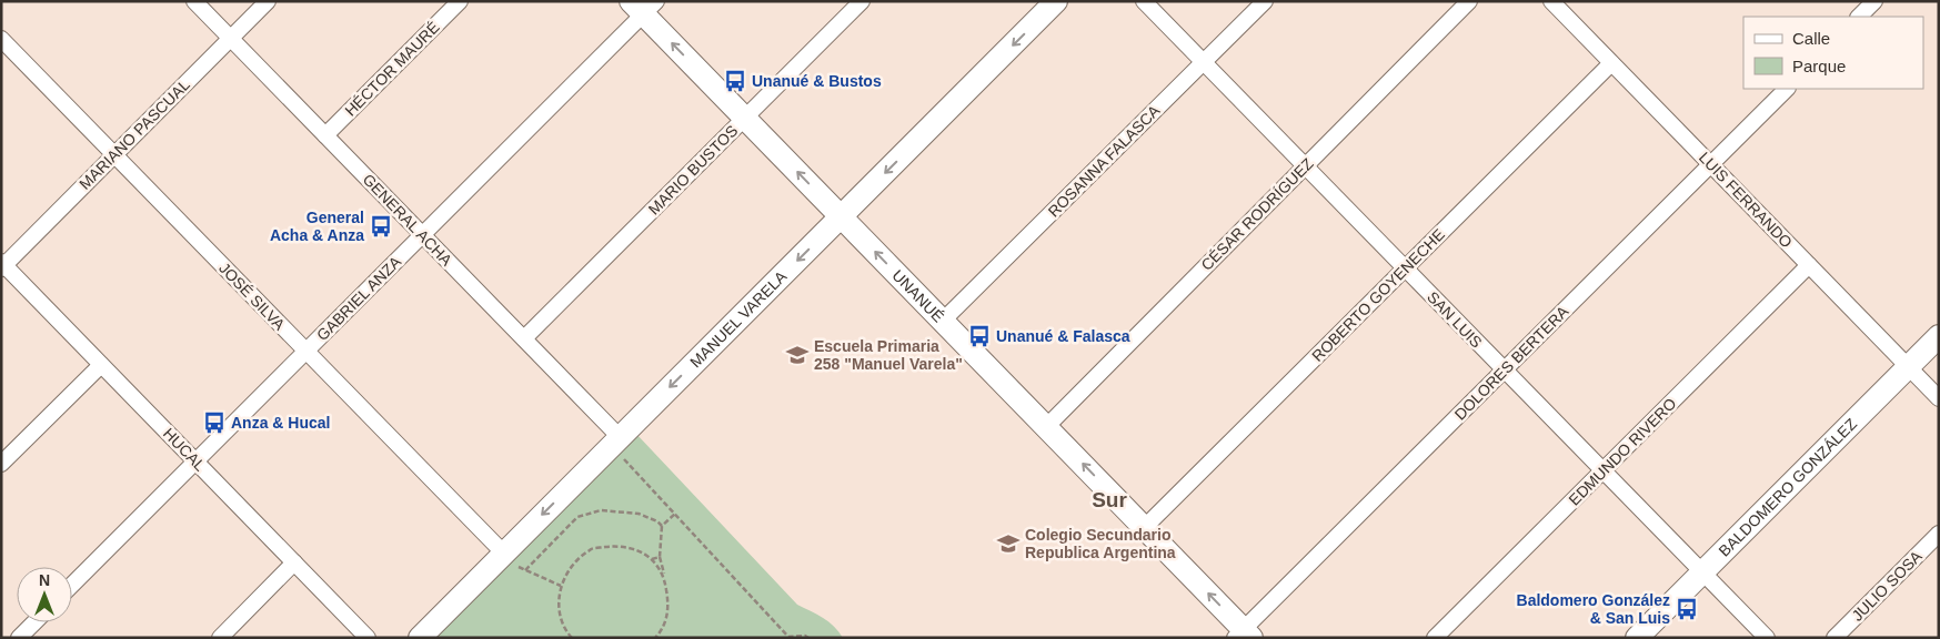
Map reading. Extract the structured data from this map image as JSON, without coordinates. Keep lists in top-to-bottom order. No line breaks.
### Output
{"streets":{"street":["HÉCTOR MAURÉ","MARIANO PASCUAL","ROSANNA FALASCA","MARIO BUSTOS","LUIS FERRANDO","CÉSAR RODRÍGUEZ","GENERAL ACHA","ROBERTO GOYENECHE","JOSÉ SILVA","UNANUÉ","GABRIEL ANZA","MANUEL VARELA","SAN LUIS","DOLORES BERTERA","HUCAL","EDMUNDO RIVERO","BALDOMERO GONZÁLEZ","JULIO SOSA"]},"crossings":[["HÉCTOR MAURÉ","GENERAL ACHA"],["MARIANO PASCUAL","GENERAL ACHA"],["MARIANO PASCUAL","JOSÉ SILVA"],["MARIANO PASCUAL","HUCAL"],["ROSANNA FALASCA","UNANUÉ"],["ROSANNA FALASCA","SAN LUIS"],["MARIO BUSTOS","GENERAL ACHA"],["MARIO BUSTOS","UNANUÉ"],["LUIS FERRANDO","ROBERTO GOYENECHE"],["LUIS FERRANDO","DOLORES BERTERA"],["LUIS FERRANDO","EDMUNDO RIVERO"],["LUIS FERRANDO","BALDOMERO GONZÁLEZ"],["CÉSAR RODRÍGUEZ","UNANUÉ"],["CÉSAR RODRÍGUEZ","SAN LUIS"],["GENERAL ACHA","GABRIEL ANZA"],["GENERAL ACHA","MANUEL VARELA"],["ROBERTO GOYENECHE","UNANUÉ"],["ROBERTO GOYENECHE","SAN LUIS"],["JOSÉ SILVA","GABRIEL ANZA"],["JOSÉ SILVA","MANUEL VARELA"],["UNANUÉ","GABRIEL ANZA"],["UNANUÉ","MANUEL VARELA"],["UNANUÉ","DOLORES BERTERA"],["GABRIEL ANZA","HUCAL"],["SAN LUIS","DOLORES BERTERA"],["SAN LUIS","EDMUNDO RIVERO"],["SAN LUIS","BALDOMERO GONZÁLEZ"]],"one_way":["UNANUÉ","MANUEL VARELA"],"districts":["Sur"],"places":{"bus stop":["Unanué & Bustos","General Acha & Anza","Unanué & Falasca","Anza & Hucal","Baldomero González & San Luis"],"school or university":["Escuela Primaria 258 \"Manuel Varela\"","Colegio Secundario Republica Argentina"]},"legend":["Calle","Parque"],"north":"top"}
